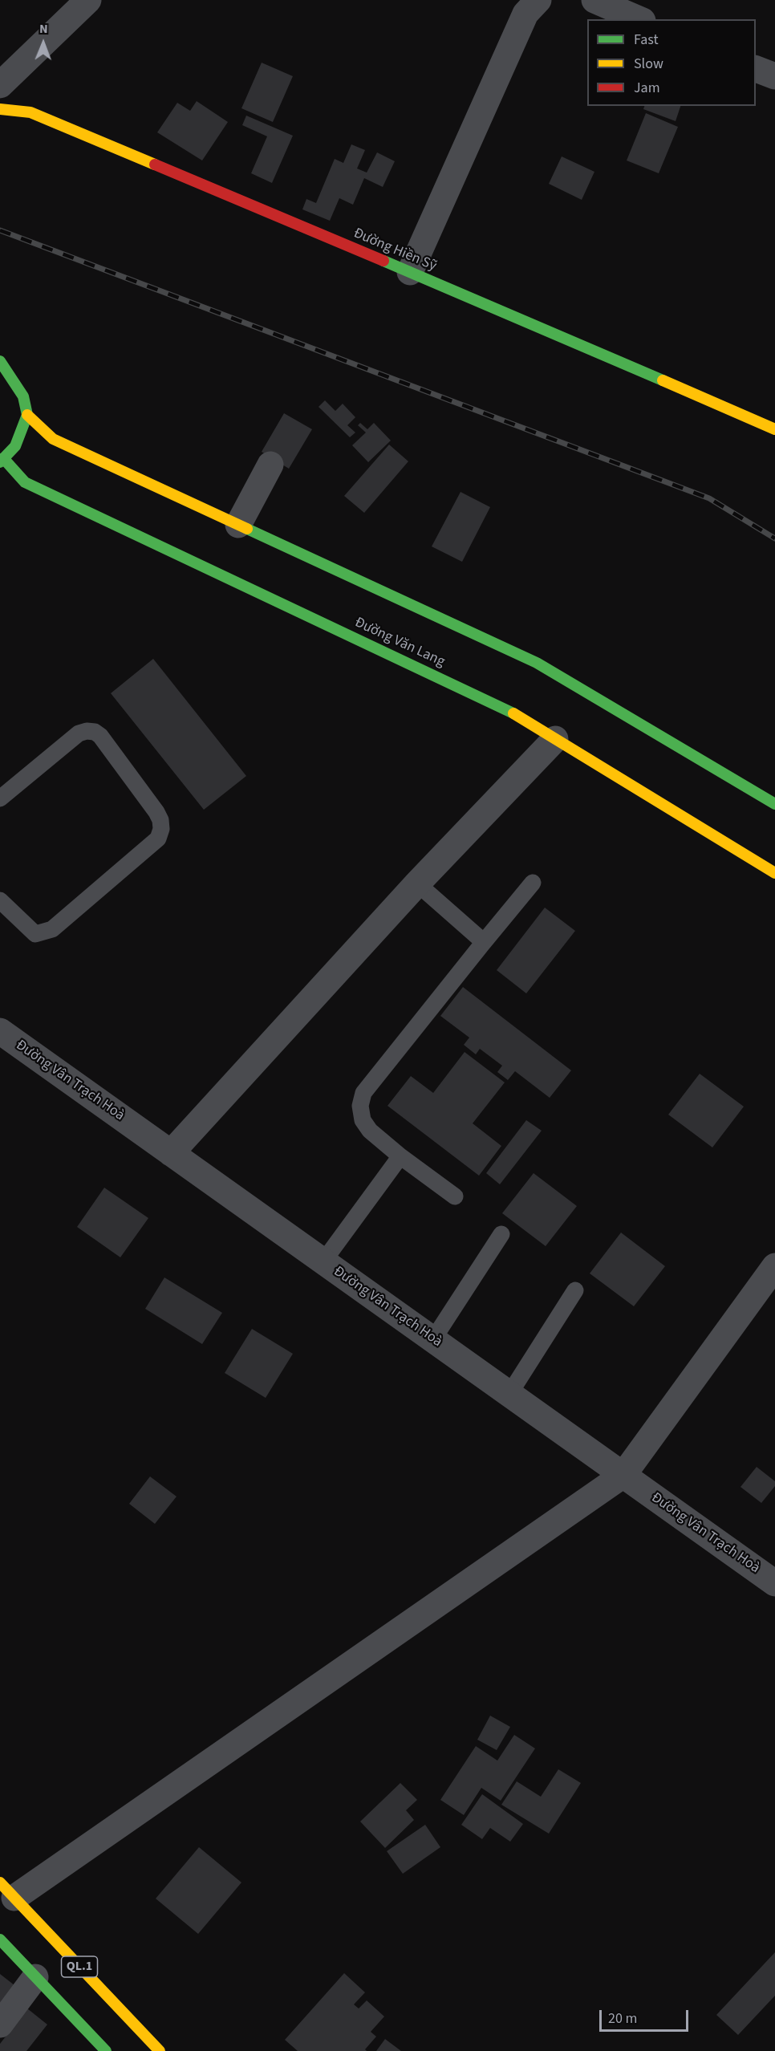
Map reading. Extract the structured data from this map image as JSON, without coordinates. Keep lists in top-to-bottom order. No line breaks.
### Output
{"streets":{"main road":["Đường Hiền Sỹ","Đường Văn Lang","QL.1"],"street":["Đường Vân Trạch Hoà"]},"legend":["Fast","Slow","Jam"],"scale_bar":"20 m","north":"top"}
